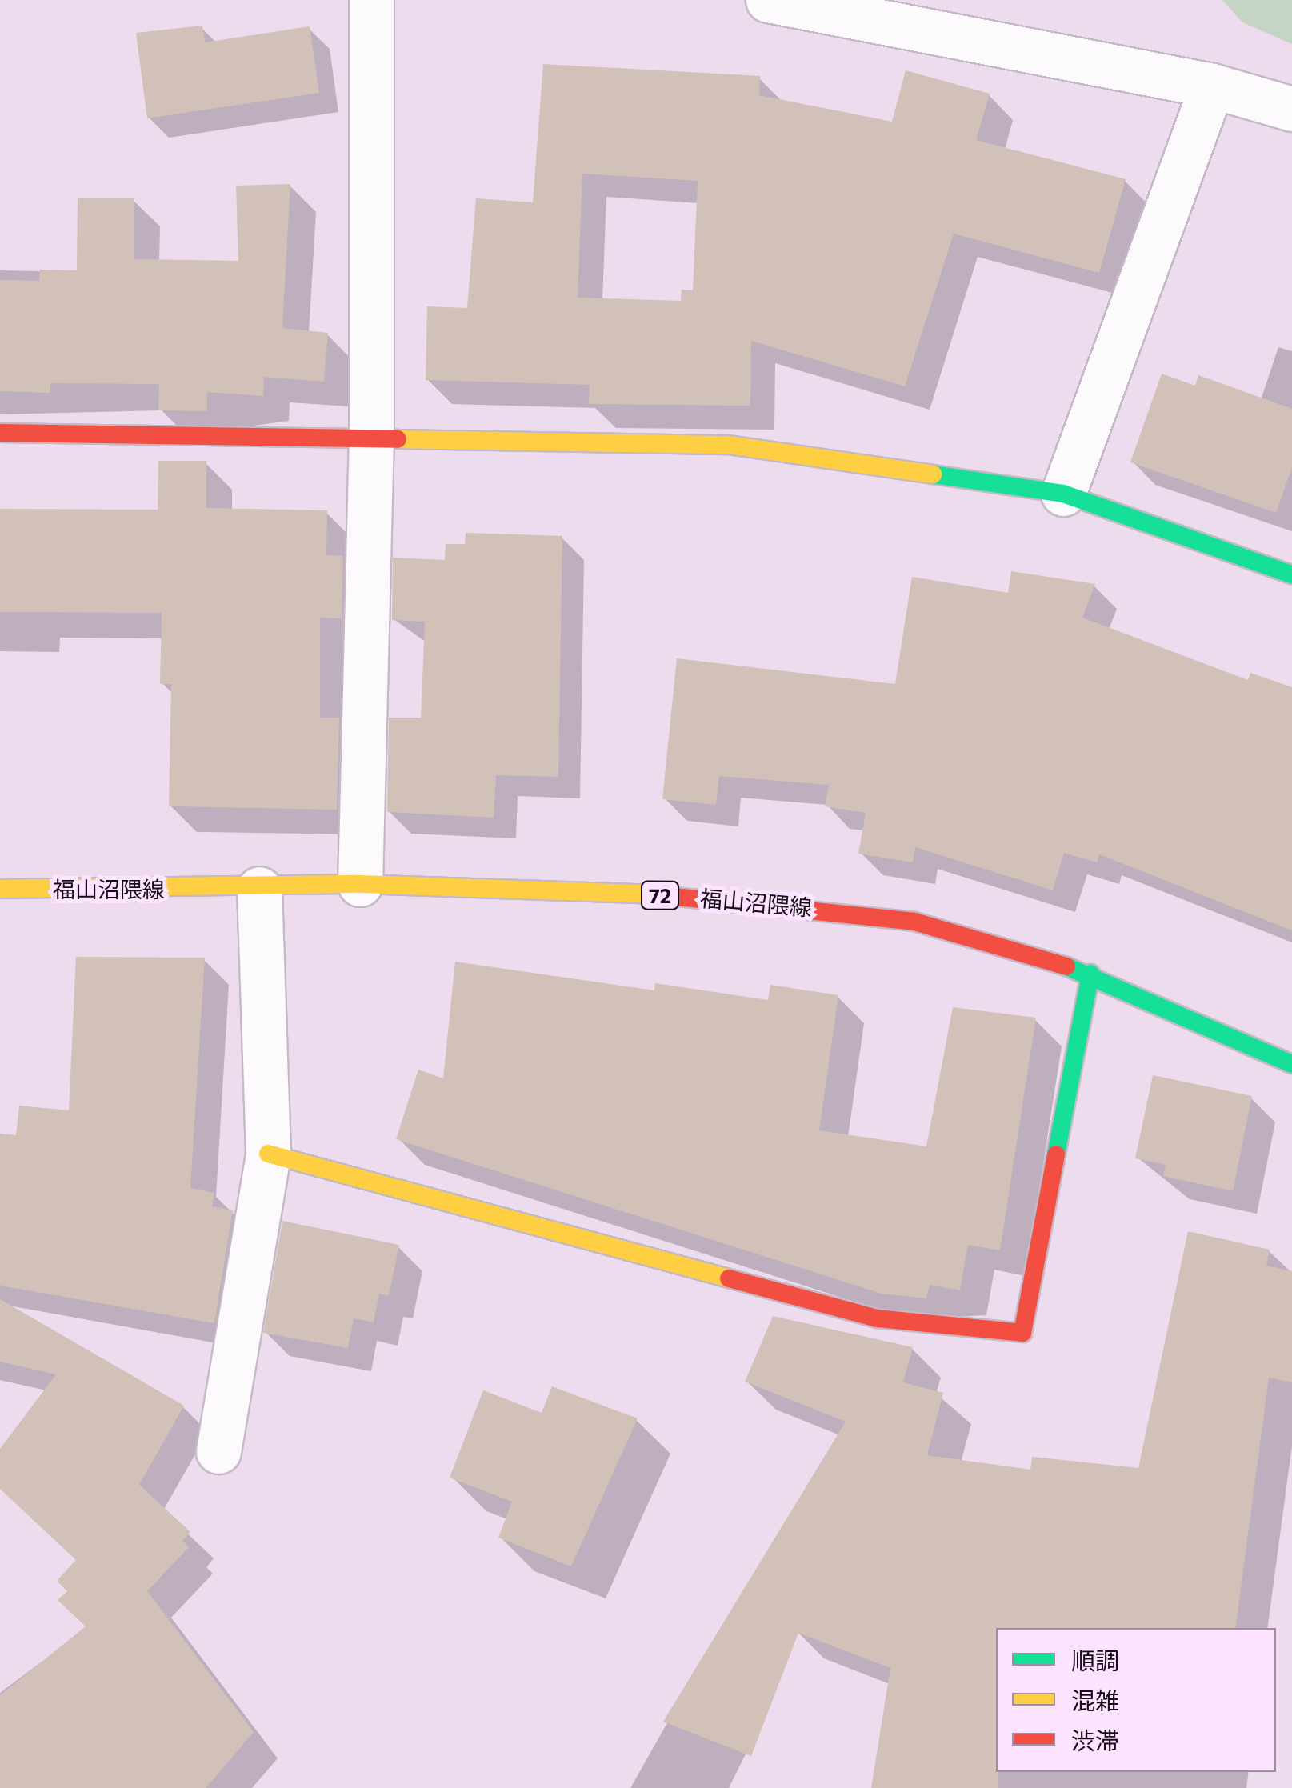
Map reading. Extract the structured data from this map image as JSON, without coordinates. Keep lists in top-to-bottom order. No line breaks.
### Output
{"streets":{"street":["福山沼隈線","72"]},"legend":["順調","混雑","渋滞"]}
